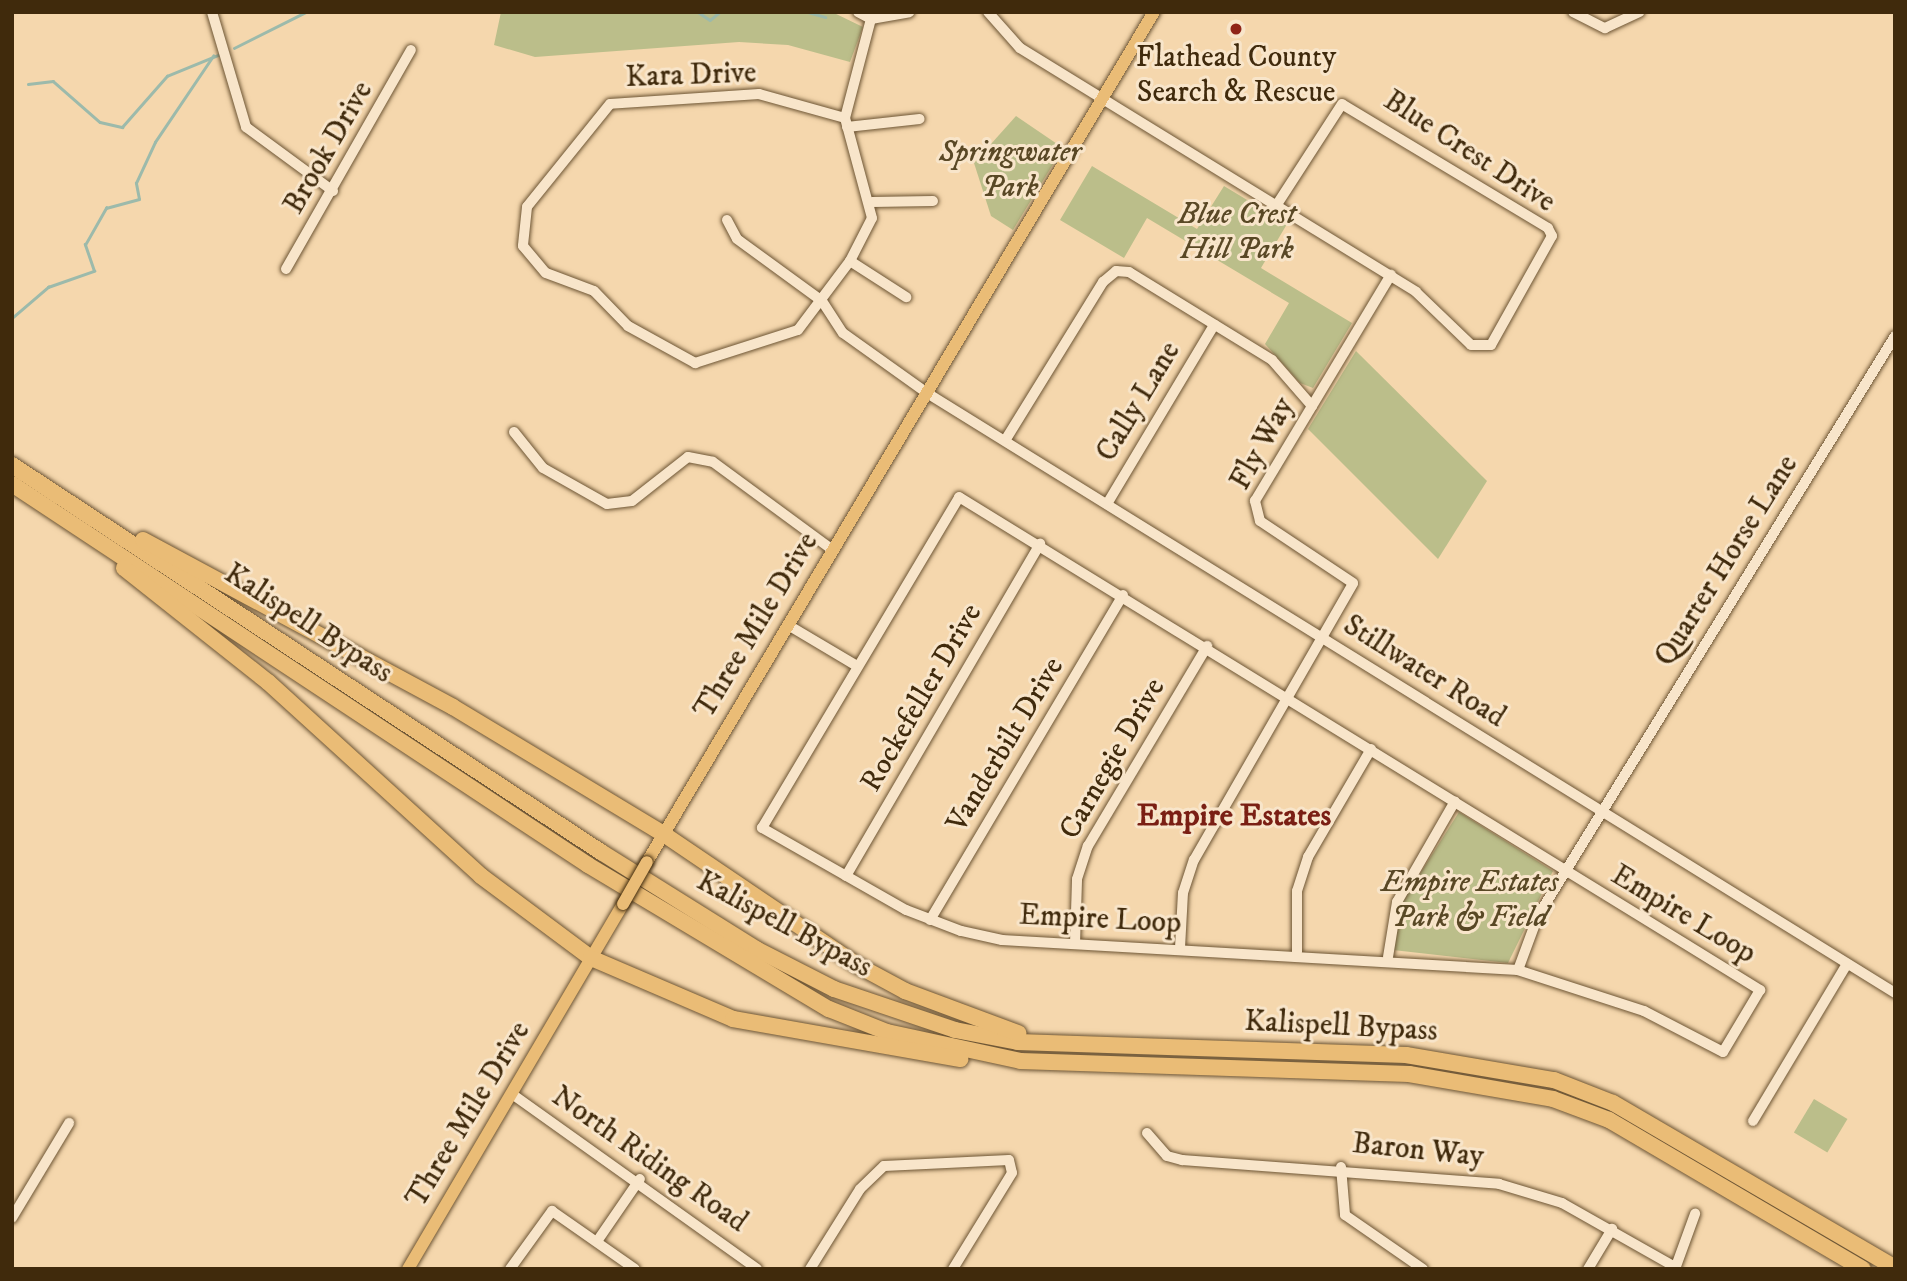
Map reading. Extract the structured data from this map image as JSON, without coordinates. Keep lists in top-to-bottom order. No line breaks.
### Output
{"streets":{"highway":["Kalispell Bypass"],"main road":["Three Mile Drive"],"street":["Kara Drive","Brook Drive","Blue Crest Drive","Cally Lane","Fly Way","Quarter Horse Lane","Stillwater Road","Rockefeller Drive","Vanderbilt Drive","Carnegie Drive","Empire Loop","Baron Way","North Riding Road"]},"crossings":[["Kara Drive","Stillwater Road"],["Blue Crest Drive","Fly Way"],["Blue Crest Drive","Three Mile Drive"],["Cally Lane","Stillwater Road"],["Fly Way","Stillwater Road"],["Quarter Horse Lane","Stillwater Road"],["Quarter Horse Lane","Empire Loop"],["Three Mile Drive","Stillwater Road"],["Three Mile Drive","North Riding Road"],["Rockefeller Drive","Empire Loop"],["Vanderbilt Drive","Empire Loop"],["Carnegie Drive","Empire Loop"]],"districts":["Empire Estates"],"parks":["Springwater Park","Blue Crest Hill Park","Empire Estates Park & Field"],"places":["Flathead County Search & Rescue"]}
